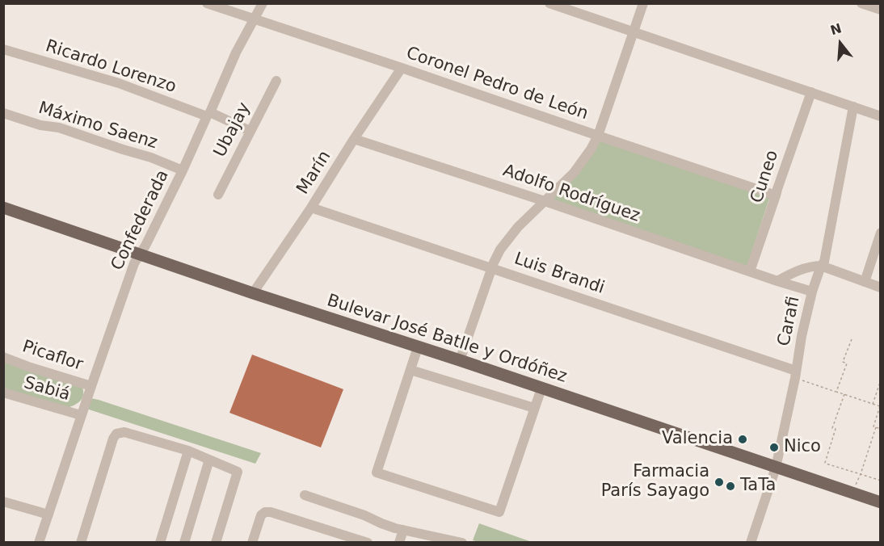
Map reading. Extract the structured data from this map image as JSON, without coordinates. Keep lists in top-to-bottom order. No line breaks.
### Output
{"streets":{"main road":["Bulevar José Batlle y Ordóñez"],"street":["Ricardo Lorenzo","Coronel Pedro de León","Máximo Saenz","Ubajay","Marín","Cuneo","Adolfo Rodríguez","Confederada","Luis Brandi","Carafi","Picaflor","Sabiá"]},"crossings":[["Ricardo Lorenzo","Ubajay"],["Ricardo Lorenzo","Confederada"],["Coronel Pedro de León","Marín"],["Coronel Pedro de León","Cuneo"],["Coronel Pedro de León","Confederada"],["Máximo Saenz","Confederada"],["Marín","Adolfo Rodríguez"],["Marín","Luis Brandi"],["Marín","Bulevar José Batlle y Ordóñez"],["Cuneo","Adolfo Rodríguez"],["Adolfo Rodríguez","Carafi"],["Confederada","Bulevar José Batlle y Ordóñez"],["Confederada","Picaflor"],["Confederada","Sabiá"],["Luis Brandi","Carafi"],["Carafi","Bulevar José Batlle y Ordóñez"]],"places":["Valencia","Nico","Farmacia París Sayago","TaTa"],"north":"top"}
